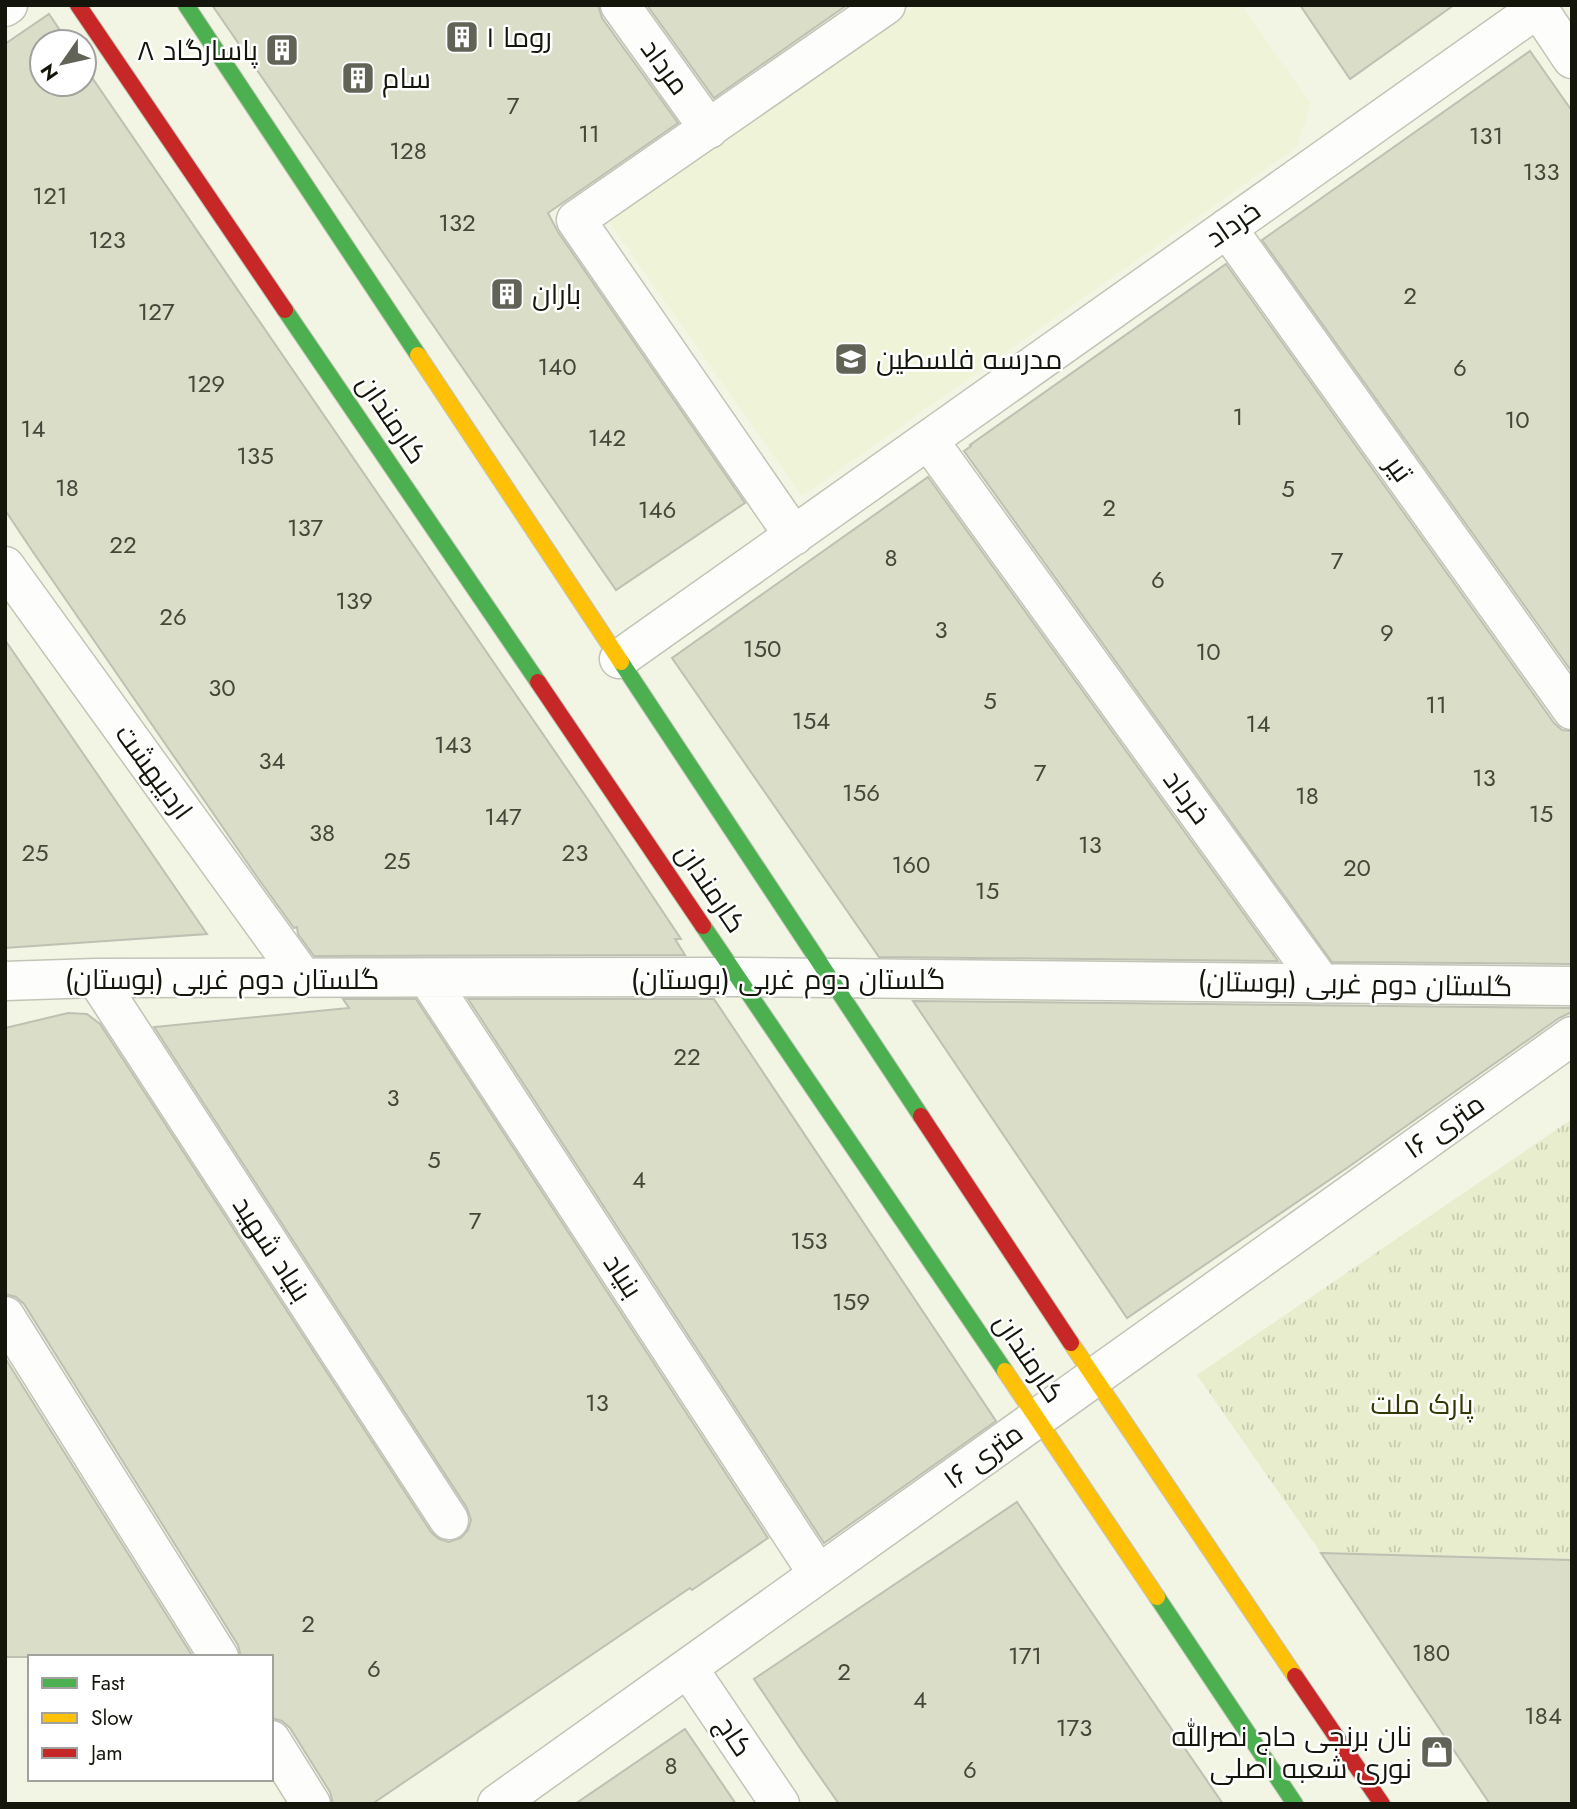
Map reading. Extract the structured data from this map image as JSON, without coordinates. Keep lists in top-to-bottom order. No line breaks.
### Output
{"streets":{"main road":["کارمندان"],"street":["مرداد","خرداد","تیر","اردیبهشت","گلستان دوم غربی (بوستان)","۱۶ متری","بنیاد شهید","بنیاد","کاج"]},"crossings":[["خرداد","کارمندان"],["خرداد","تیر"],["خرداد","گلستان دوم غربی (بوستان)"],["کارمندان","گلستان دوم غربی (بوستان)"],["کارمندان","۱۶ متری"],["اردیبهشت","گلستان دوم غربی (بوستان)"],["گلستان دوم غربی (بوستان)","بنیاد شهید"],["گلستان دوم غربی (بوستان)","بنیاد"],["۱۶ متری","بنیاد"],["۱۶ متری","کاج"]],"parks":["پارک ملت"],"places":{"building":["روما ۱","پاسارگاد ۸","سام","باران"],"school or university":["مدرسه فلسطین"],"shop":["نان برنجی حاج نصرالله نوری شعبه اصلی"]},"house_numbers":["7","11","131","128","133","121","132","123","2","127","140","6","129","1","10","14","142","135","18","5","2","146","137","22","8","7","6","139","26","3","9","150","10","30","5","11","154","14","143","34","7","13","156","18","15","147","38","13","25","23","25","160","20","15","22","3","5","4","7","153","159","13","2","180","171","6","2","4","184","173","8","6"],"legend":["Fast","Slow","Jam"],"north":"bottom left"}
